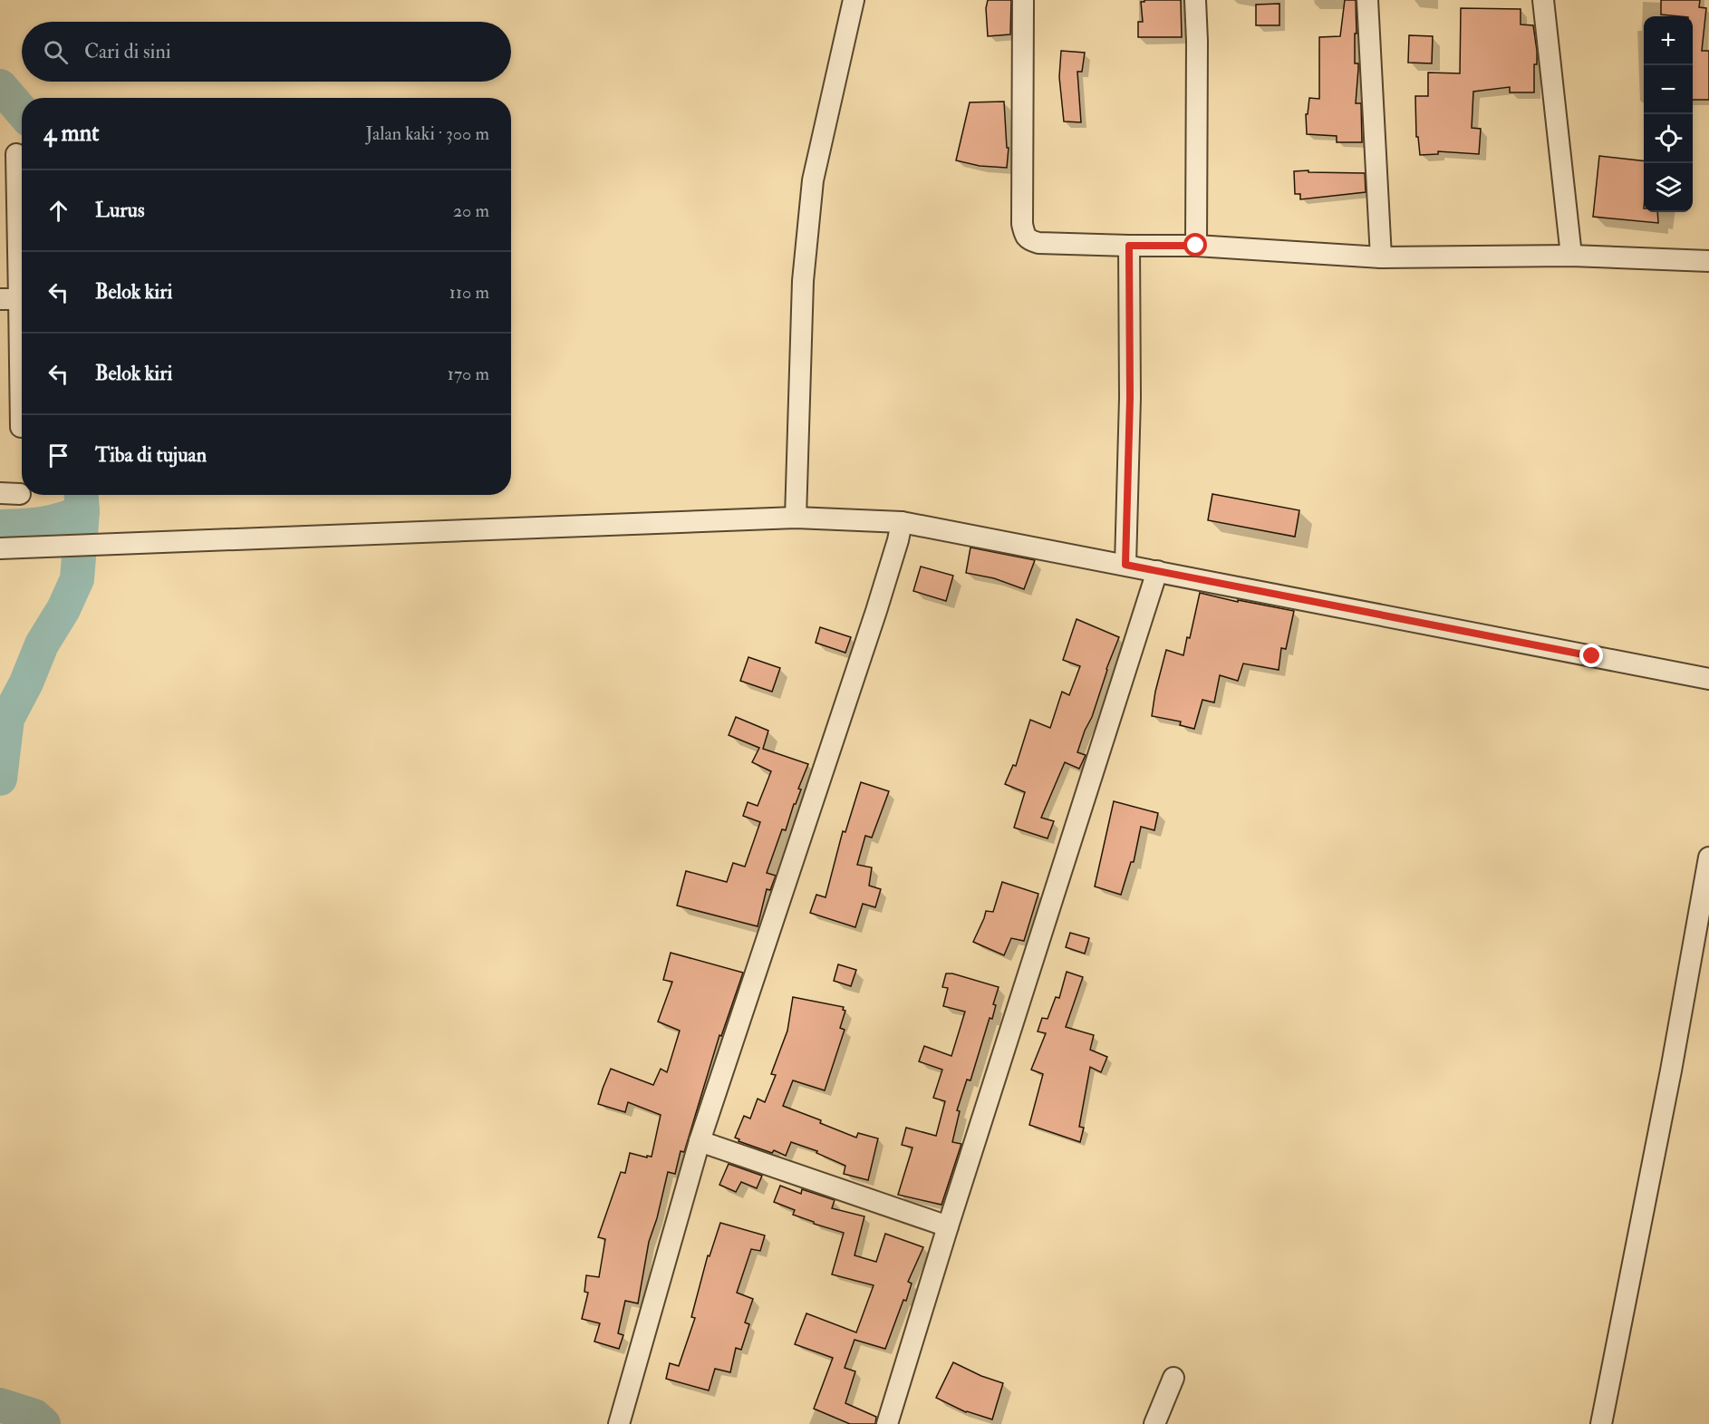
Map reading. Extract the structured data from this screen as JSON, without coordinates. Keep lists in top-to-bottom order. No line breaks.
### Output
{"page":{"map_buttons":["+","−"],"search":"Cari di sini","heading":["4 mnt","Jalan kaki · 300 m"],"list":[["Lurus","20 m"],["Belok kiri","110 m"],["Belok kiri","170 m"],"Tiba di tujuan"]}}
